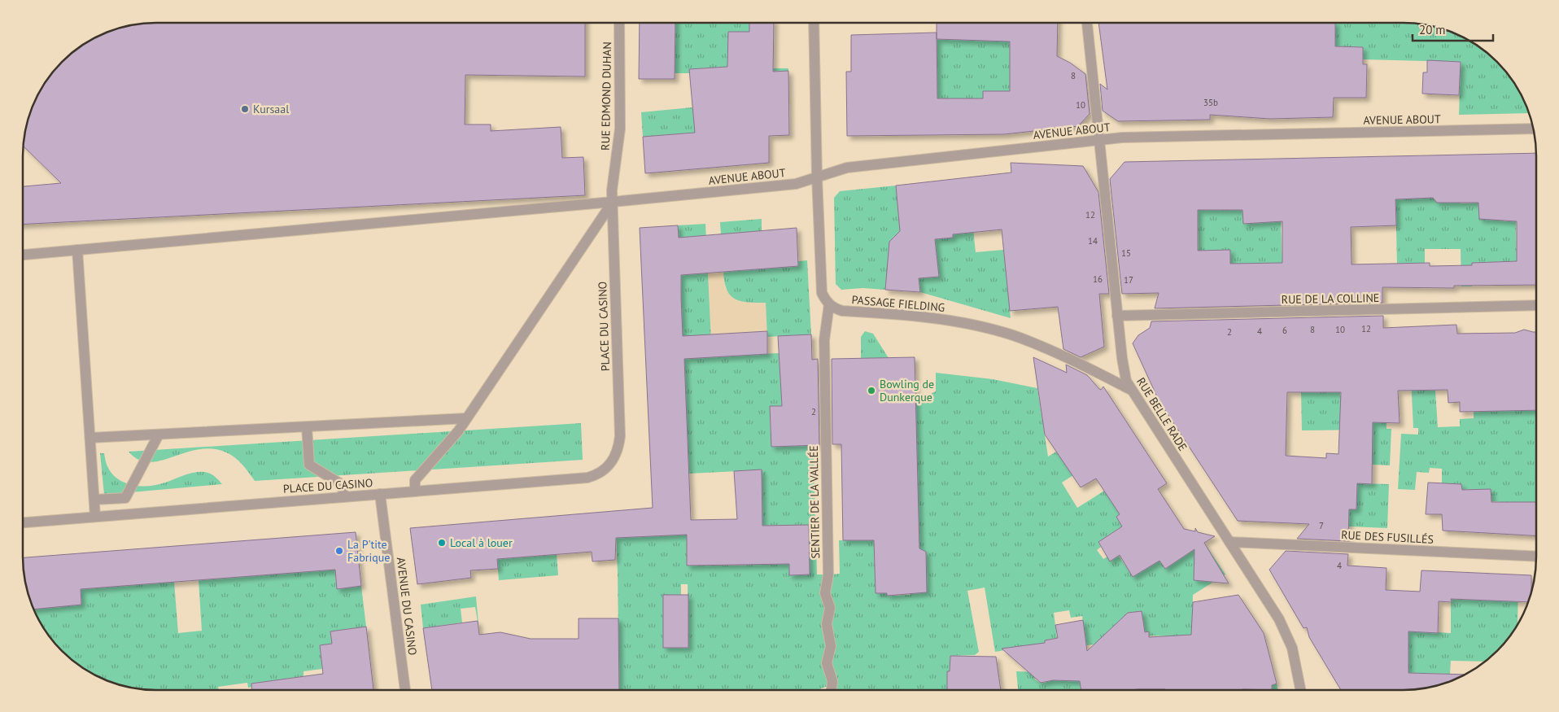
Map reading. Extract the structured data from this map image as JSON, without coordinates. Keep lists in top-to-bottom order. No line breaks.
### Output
{"streets":{"street":["RUE EDMOND DUHAN","AVENUE ABOUT","RUE DE LA COLLINE","PASSAGE FIELDING","PLACE DU CASINO","RUE BELLE RADE","SENTIER DE LA VALLÉE","RUE DES FUSILLÉS","AVENUE DU CASINO"]},"crossings":[["RUE EDMOND DUHAN","AVENUE ABOUT"],["RUE EDMOND DUHAN","PLACE DU CASINO"],["AVENUE ABOUT","PLACE DU CASINO"],["AVENUE ABOUT","RUE BELLE RADE"],["RUE DE LA COLLINE","RUE BELLE RADE"],["PASSAGE FIELDING","RUE BELLE RADE"],["PASSAGE FIELDING","SENTIER DE LA VALLÉE"],["PLACE DU CASINO","AVENUE DU CASINO"],["RUE BELLE RADE","RUE DES FUSILLÉS"]],"places":["Kursaal","Bowling de Dunkerque","Local à louer","La P'tite Fabrique"],"house_numbers":["8","35b","10","12","14","15","16","17","12","8","10","6","4","2","2","7","4"],"scale_bar":"20 m"}
